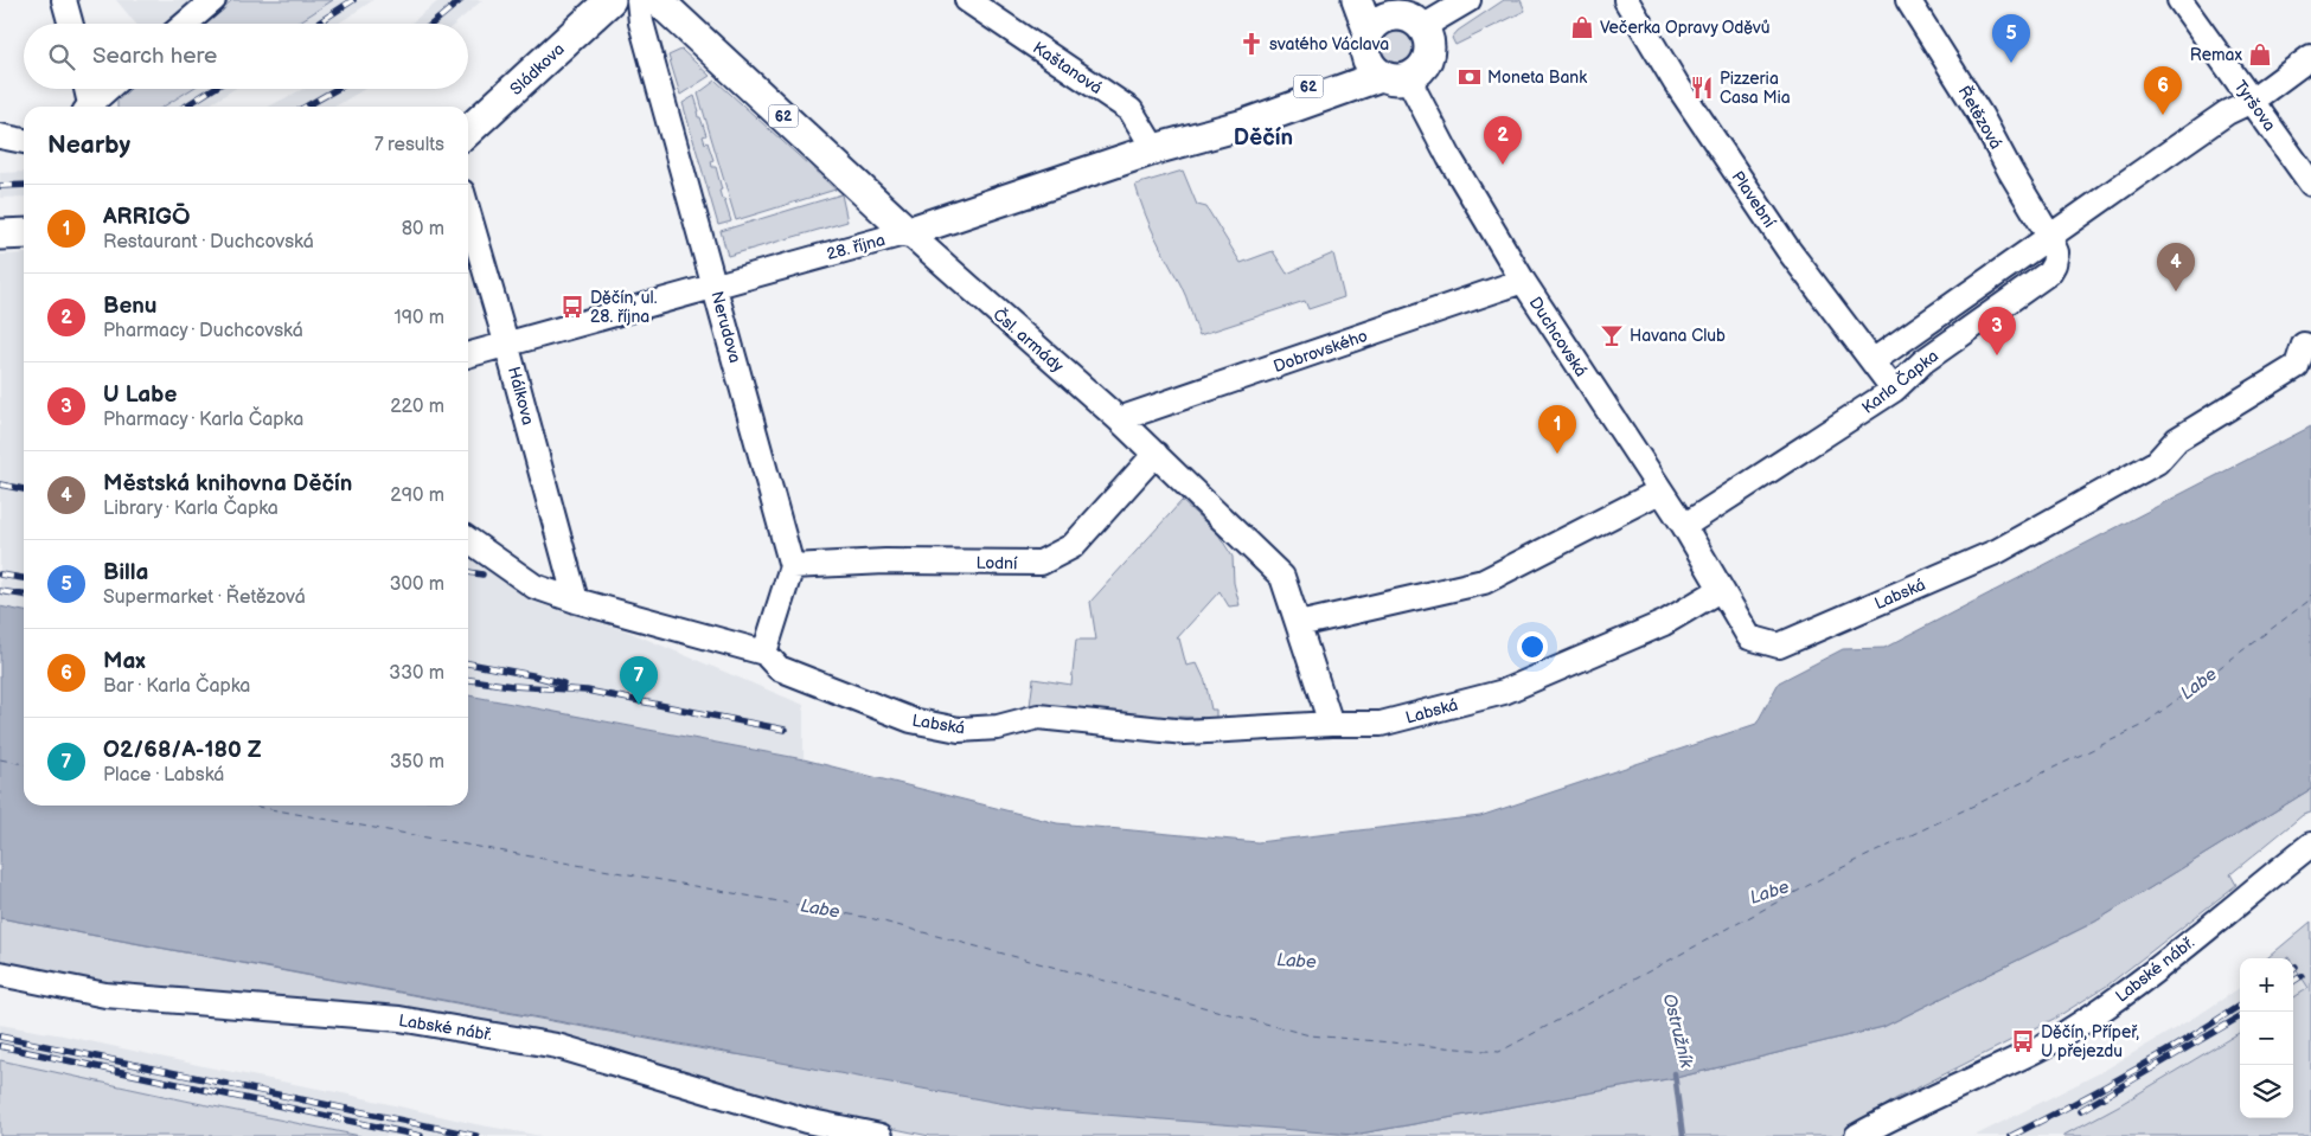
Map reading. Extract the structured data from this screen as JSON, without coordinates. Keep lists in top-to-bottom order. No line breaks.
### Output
{"streets":{"main road":["Sládkova","62","28. října","Čsl. armády"],"street":["Kaštanová","Tyršova","Řetězová","Plavební","Nerudova","Duchcovská","Dobrovského","Karla Čapka","Hálkova","Lodní","Labská","Labské nábř."]},"crossings":[["Kaštanová","28. října"],["Tyršova","Karla Čapka"],["Řetězová","Karla Čapka"],["Plavební","Karla Čapka"],["28. října","Nerudova"],["28. října","Duchcovská"],["28. října","Čsl. armády"],["28. října","Hálkova"],["Nerudova","Lodní"],["Duchcovská","Dobrovského"],["Duchcovská","Karla Čapka"],["Duchcovská","Labská"],["Čsl. armády","Dobrovského"],["Čsl. armády","Lodní"],["Čsl. armády","Labská"],["Hálkova","Labská"]],"districts":["Děčín"],"water":["Labe","Ostružník"],"places":{"shop":["Večerka Opravy Oděvů","Remax"],"church":["svatého Václava"],"bank":["Moneta Bank"],"restaurant":["Pizzeria Casa Mia"],"bus stop":["Děčín, ul. 28. října","Děčín, Přípeř, U přejezdu"],"bar":["Havana Club"]},"page":{"pins":["5","6","2","4","3","1","7"],"search":"Search here","heading":["Nearby","7 results"],"list":[{"mark":"1","name":"ARRIGŌ","note":"Restaurant · Duchcovská","value":"80 m"},{"mark":"2","name":"Benu","note":"Pharmacy · Duchcovská","value":"190 m"},{"mark":"3","name":"U Labe","note":"Pharmacy · Karla Čapka","value":"220 m"},{"mark":"4","name":"Městská knihovna Děčín","note":"Library · Karla Čapka","value":"290 m"},{"mark":"5","name":"Billa","note":"Supermarket · Řetězová","value":"300 m"},{"mark":"6","name":"Max","note":"Bar · Karla Čapka","value":"330 m"},{"mark":"7","name":"O2/68/A-180 Z","note":"Place · Labská","value":"350 m"}],"map_buttons":["+","−"]}}
